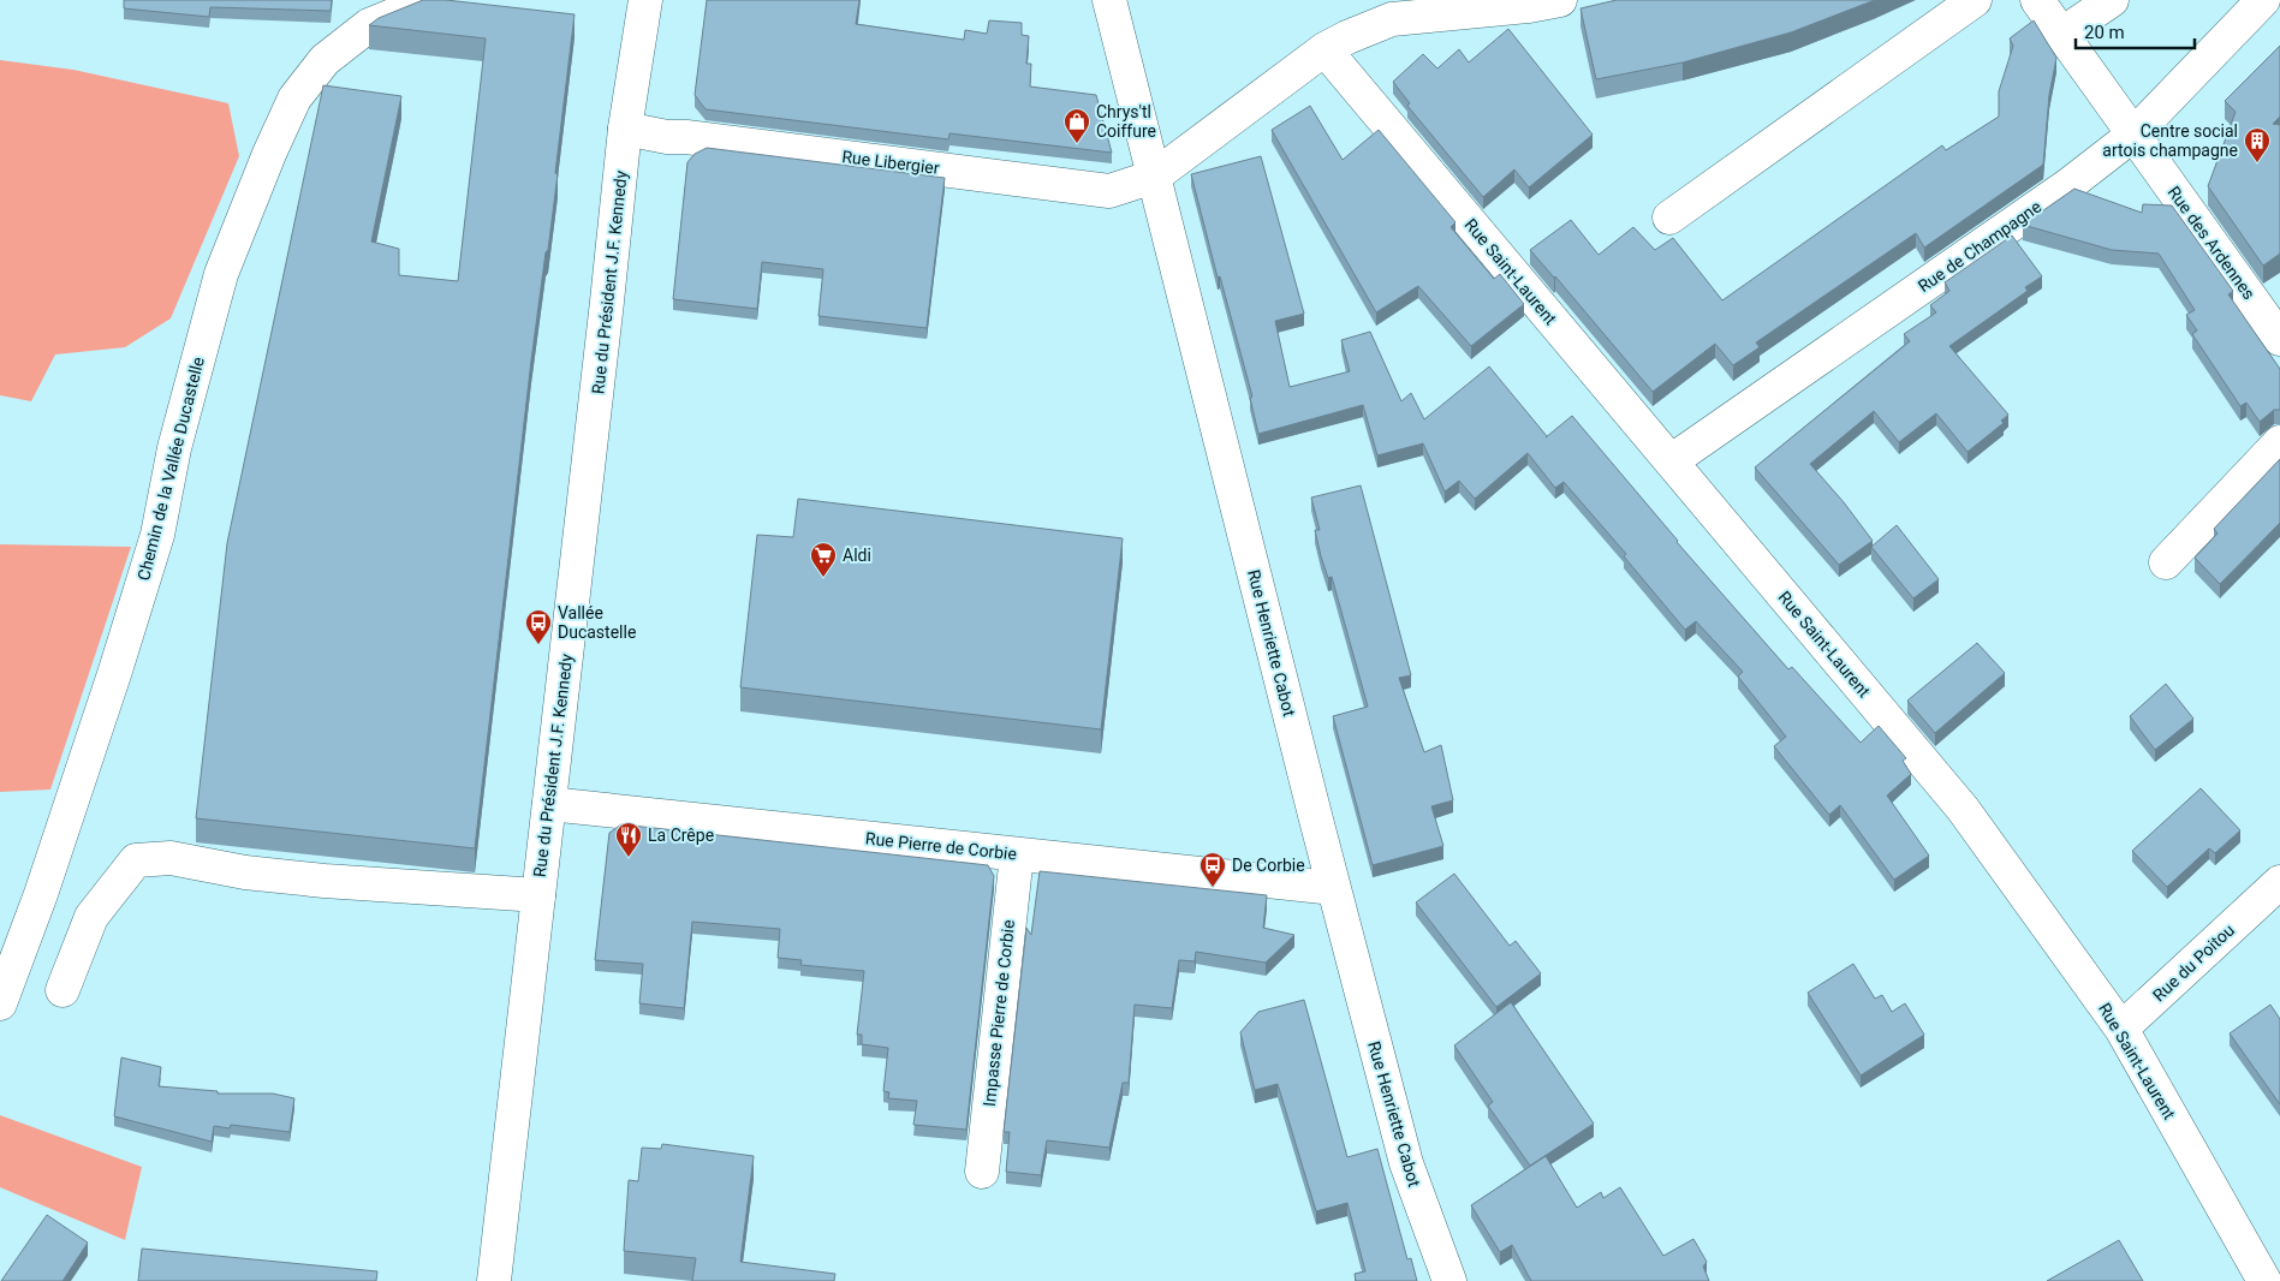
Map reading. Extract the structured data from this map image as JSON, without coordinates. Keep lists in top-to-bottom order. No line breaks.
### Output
{"streets":{"street":["Rue Libergier","Rue des Ardennes","Rue de Champagne","Rue Saint-Laurent","Rue du Président J.F. Kennedy","Chemin de la Vallée Ducastelle","Rue Henriette Cabot","Rue Pierre de Corbie","Rue du Poitou","Impasse Pierre de Corbie"]},"crossings":[["Rue Libergier","Rue Saint-Laurent"],["Rue Libergier","Rue du Président J.F. Kennedy"],["Rue Libergier","Rue Henriette Cabot"],["Rue des Ardennes","Rue de Champagne"],["Rue de Champagne","Rue Saint-Laurent"],["Rue Saint-Laurent","Rue du Poitou"],["Rue du Président J.F. Kennedy","Rue Pierre de Corbie"],["Rue Henriette Cabot","Rue Pierre de Corbie"],["Rue Pierre de Corbie","Impasse Pierre de Corbie"]],"places":{"shop":["Chrys'tl Coiffure"],"building":["Centre social artois champagne"],"supermarket":["Aldi"],"bus stop":["Vallée Ducastelle","De Corbie"],"restaurant":["La Crêpe"]},"scale_bar":"20 m"}
